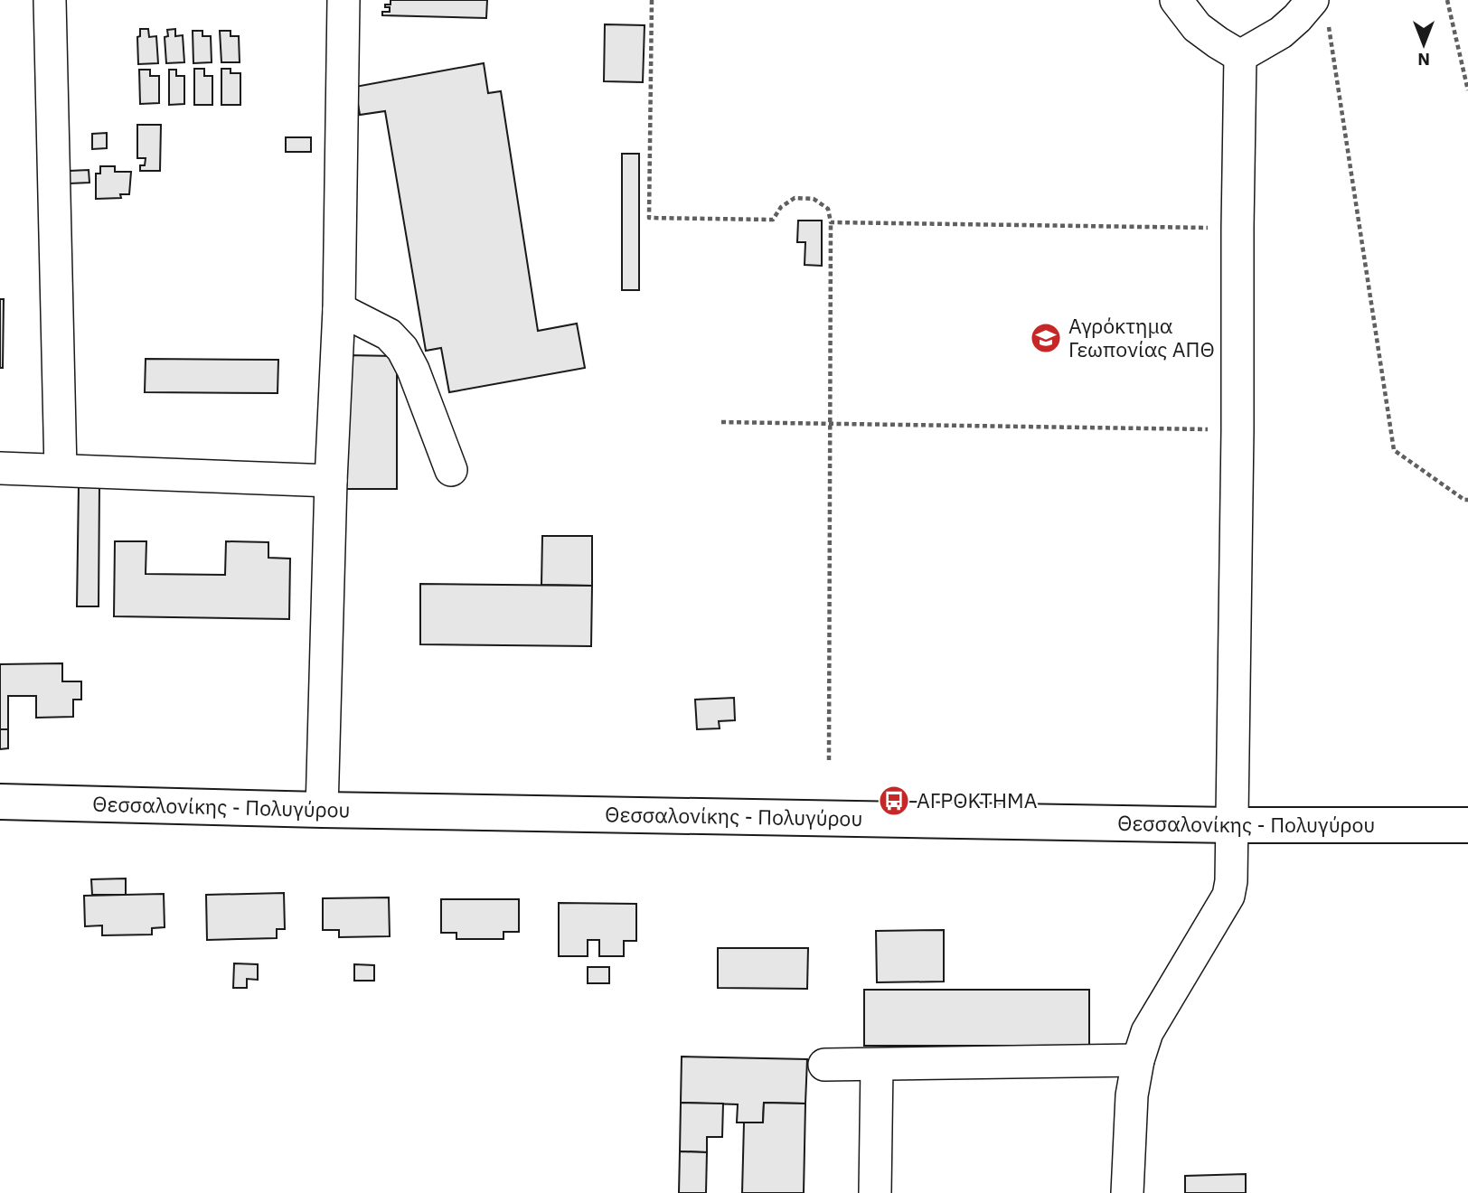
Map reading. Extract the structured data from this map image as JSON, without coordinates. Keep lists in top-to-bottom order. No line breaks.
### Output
{"streets":{"main road":["Θεσσαλονίκης - Πολυγύρου"]},"places":{"school or university":["Αγρόκτημα Γεωπονίας ΑΠΘ"],"bus stop":["ΑΓΡΟΚΤΗΜΑ"]},"north":"bottom"}
